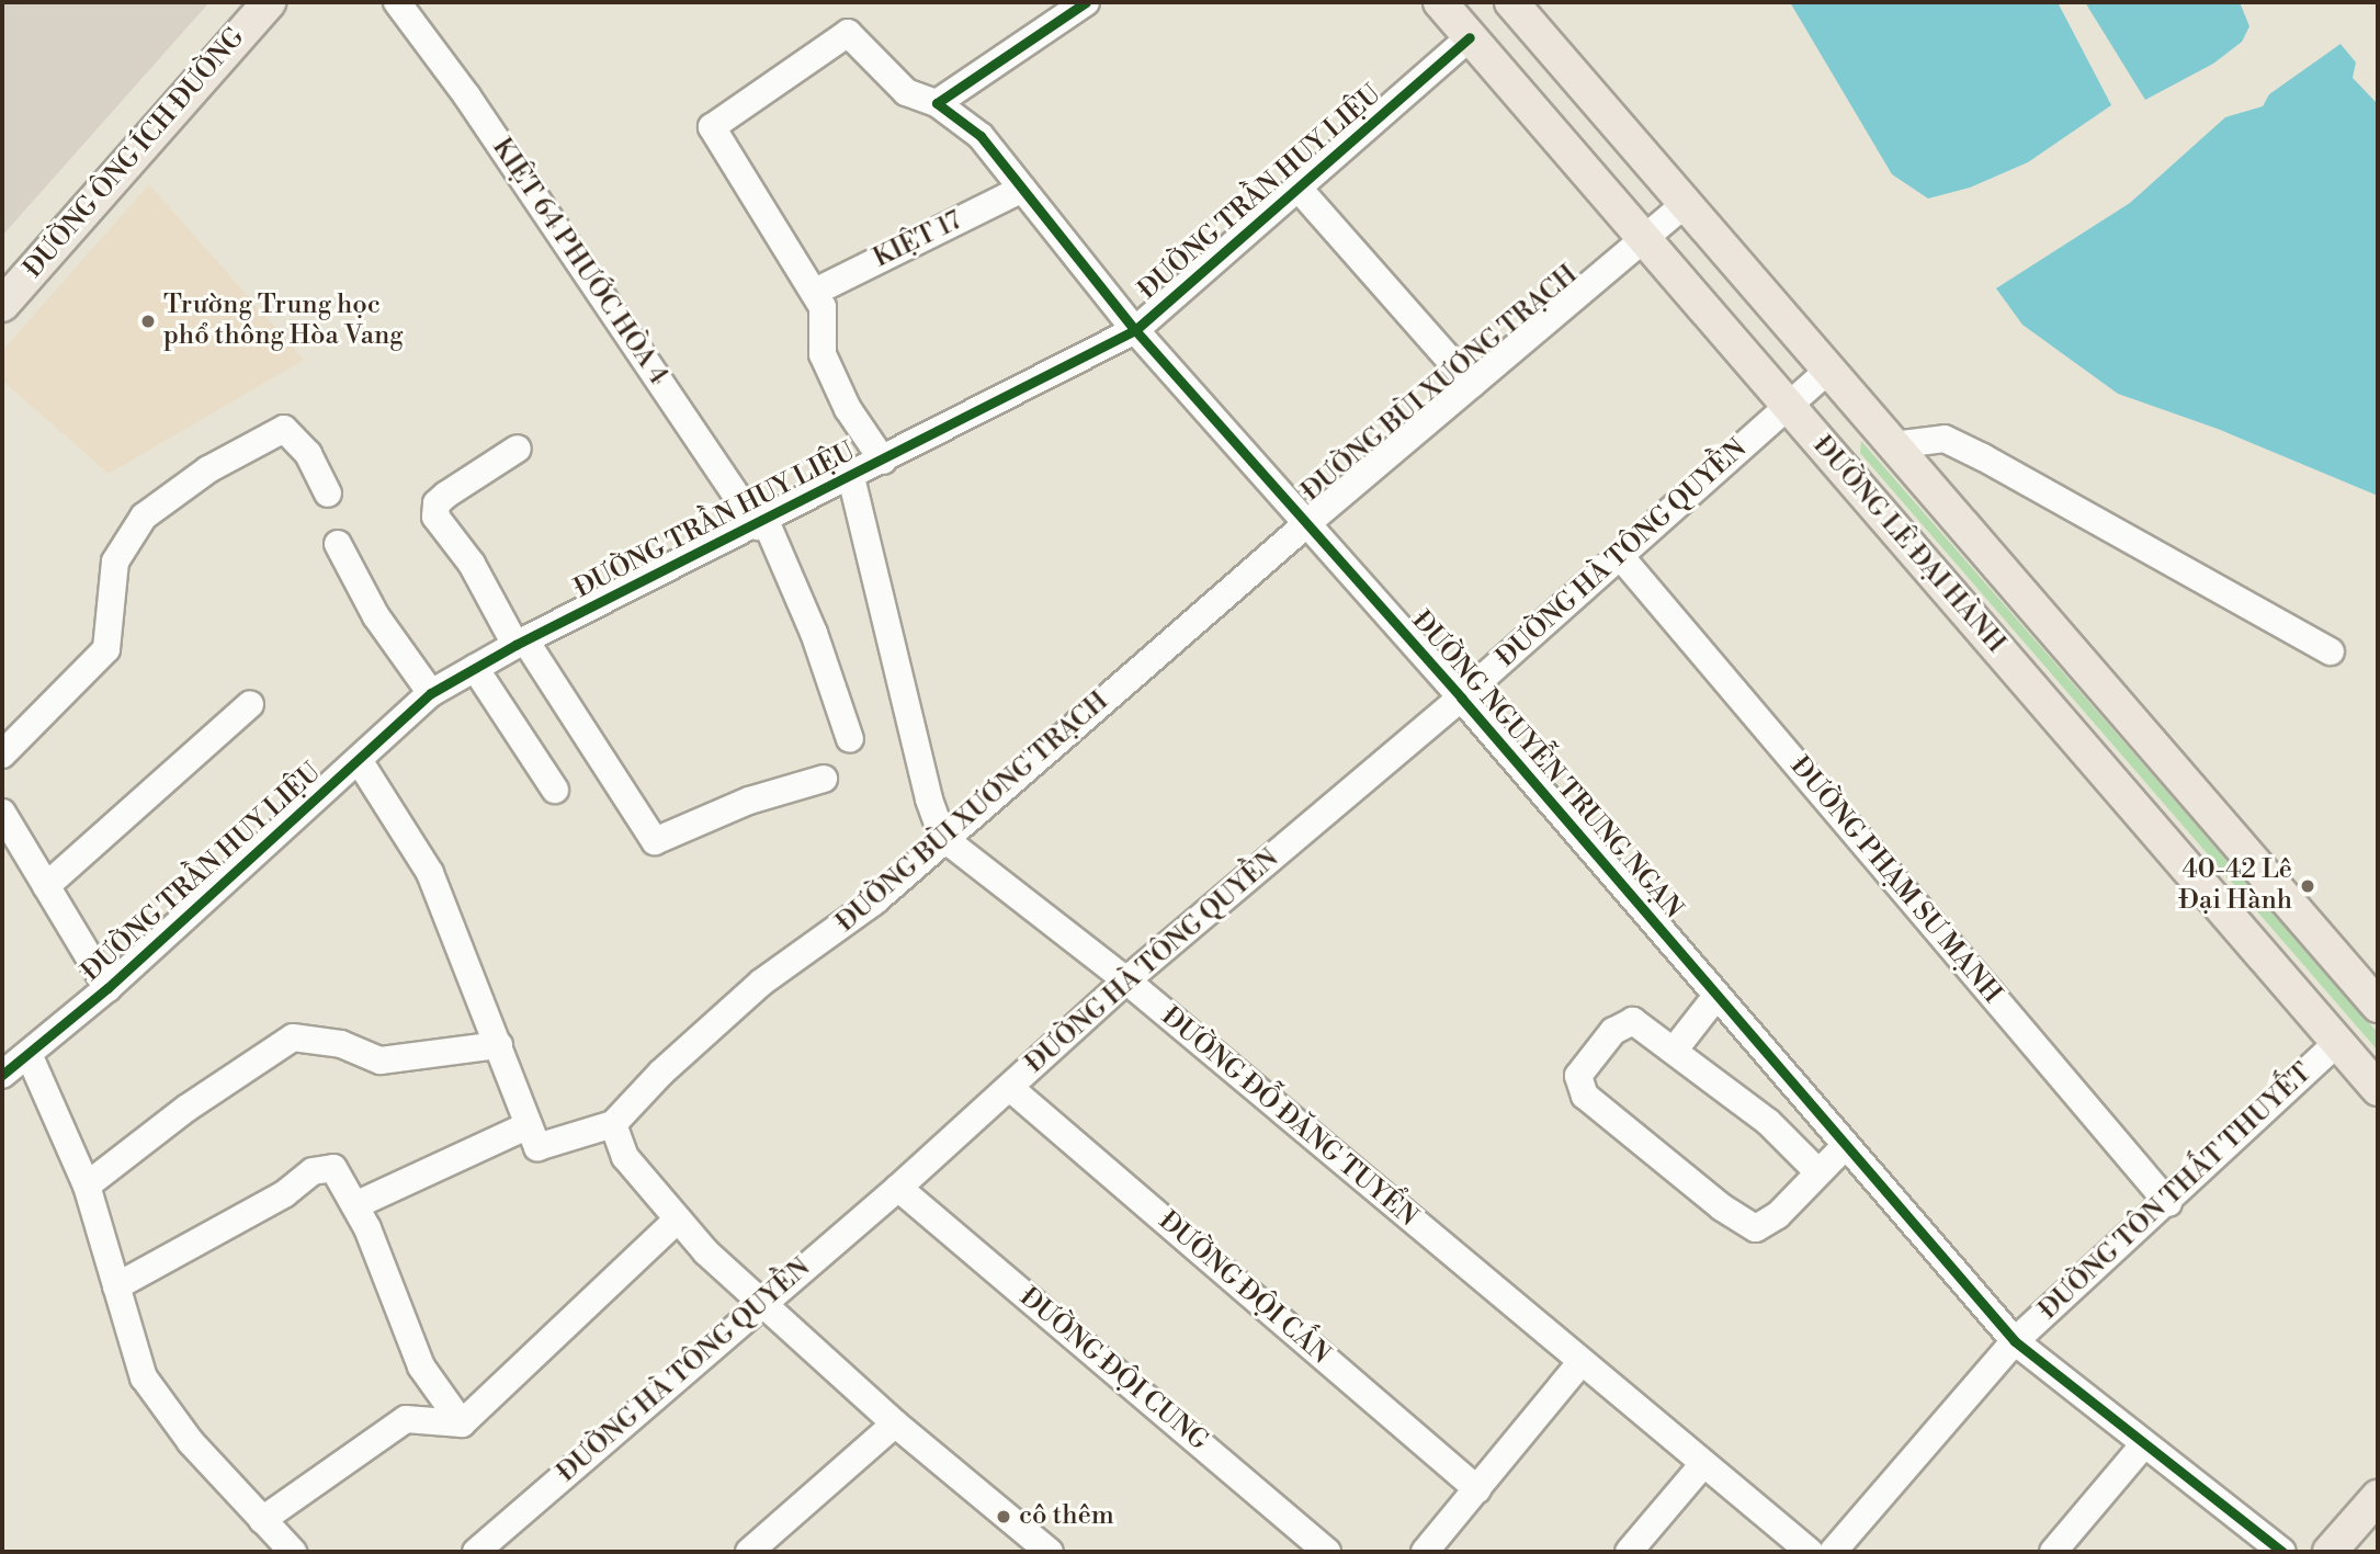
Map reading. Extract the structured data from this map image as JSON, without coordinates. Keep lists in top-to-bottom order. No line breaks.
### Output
{"streets":{"main road":["ĐƯỜNG ÔNG ÍCH ĐƯỜNG","ĐƯỜNG LÊ ĐẠI HÀNH"],"street":["ĐƯỜNG TRẦN HUY LIỆU","KIỆT 17","KIỆT 64 PHƯỚC HÒA 4","ĐƯỜNG BÙI XƯƠNG TRẠCH","ĐƯỜNG HÀ TÔNG QUYỀN","ĐƯỜNG NGUYỄN TRUNG NGẠN","ĐƯỜNG PHẠM SƯ MẠNH","ĐƯỜNG ĐỖ ĐĂNG TUYỂN","ĐƯỜNG TÔN THẤT THUYẾT","ĐƯỜNG ĐỘI CẤN","ĐƯỜNG ĐỘI CUNG"]},"crossings":[["ĐƯỜNG TRẦN HUY LIỆU","KIỆT 64 PHƯỚC HÒA 4"],["ĐƯỜNG TRẦN HUY LIỆU","ĐƯỜNG LÊ ĐẠI HÀNH"],["ĐƯỜNG TRẦN HUY LIỆU","ĐƯỜNG NGUYỄN TRUNG NGẠN"],["KIỆT 17","ĐƯỜNG NGUYỄN TRUNG NGẠN"],["ĐƯỜNG BÙI XƯƠNG TRẠCH","ĐƯỜNG LÊ ĐẠI HÀNH"],["ĐƯỜNG BÙI XƯƠNG TRẠCH","ĐƯỜNG NGUYỄN TRUNG NGẠN"],["ĐƯỜNG BÙI XƯƠNG TRẠCH","ĐƯỜNG ĐỖ ĐĂNG TUYỂN"],["ĐƯỜNG LÊ ĐẠI HÀNH","ĐƯỜNG HÀ TÔNG QUYỀN"],["ĐƯỜNG LÊ ĐẠI HÀNH","ĐƯỜNG TÔN THẤT THUYẾT"],["ĐƯỜNG HÀ TÔNG QUYỀN","ĐƯỜNG NGUYỄN TRUNG NGẠN"],["ĐƯỜNG HÀ TÔNG QUYỀN","ĐƯỜNG PHẠM SƯ MẠNH"],["ĐƯỜNG HÀ TÔNG QUYỀN","ĐƯỜNG ĐỖ ĐĂNG TUYỂN"],["ĐƯỜNG HÀ TÔNG QUYỀN","ĐƯỜNG ĐỘI CẤN"],["ĐƯỜNG HÀ TÔNG QUYỀN","ĐƯỜNG ĐỘI CUNG"],["ĐƯỜNG NGUYỄN TRUNG NGẠN","ĐƯỜNG TÔN THẤT THUYẾT"],["ĐƯỜNG PHẠM SƯ MẠNH","ĐƯỜNG TÔN THẤT THUYẾT"]],"places":["Trường Trung học phổ thông Hòa Vang","40-42 Lê Đại Hành","cô thêm"]}
